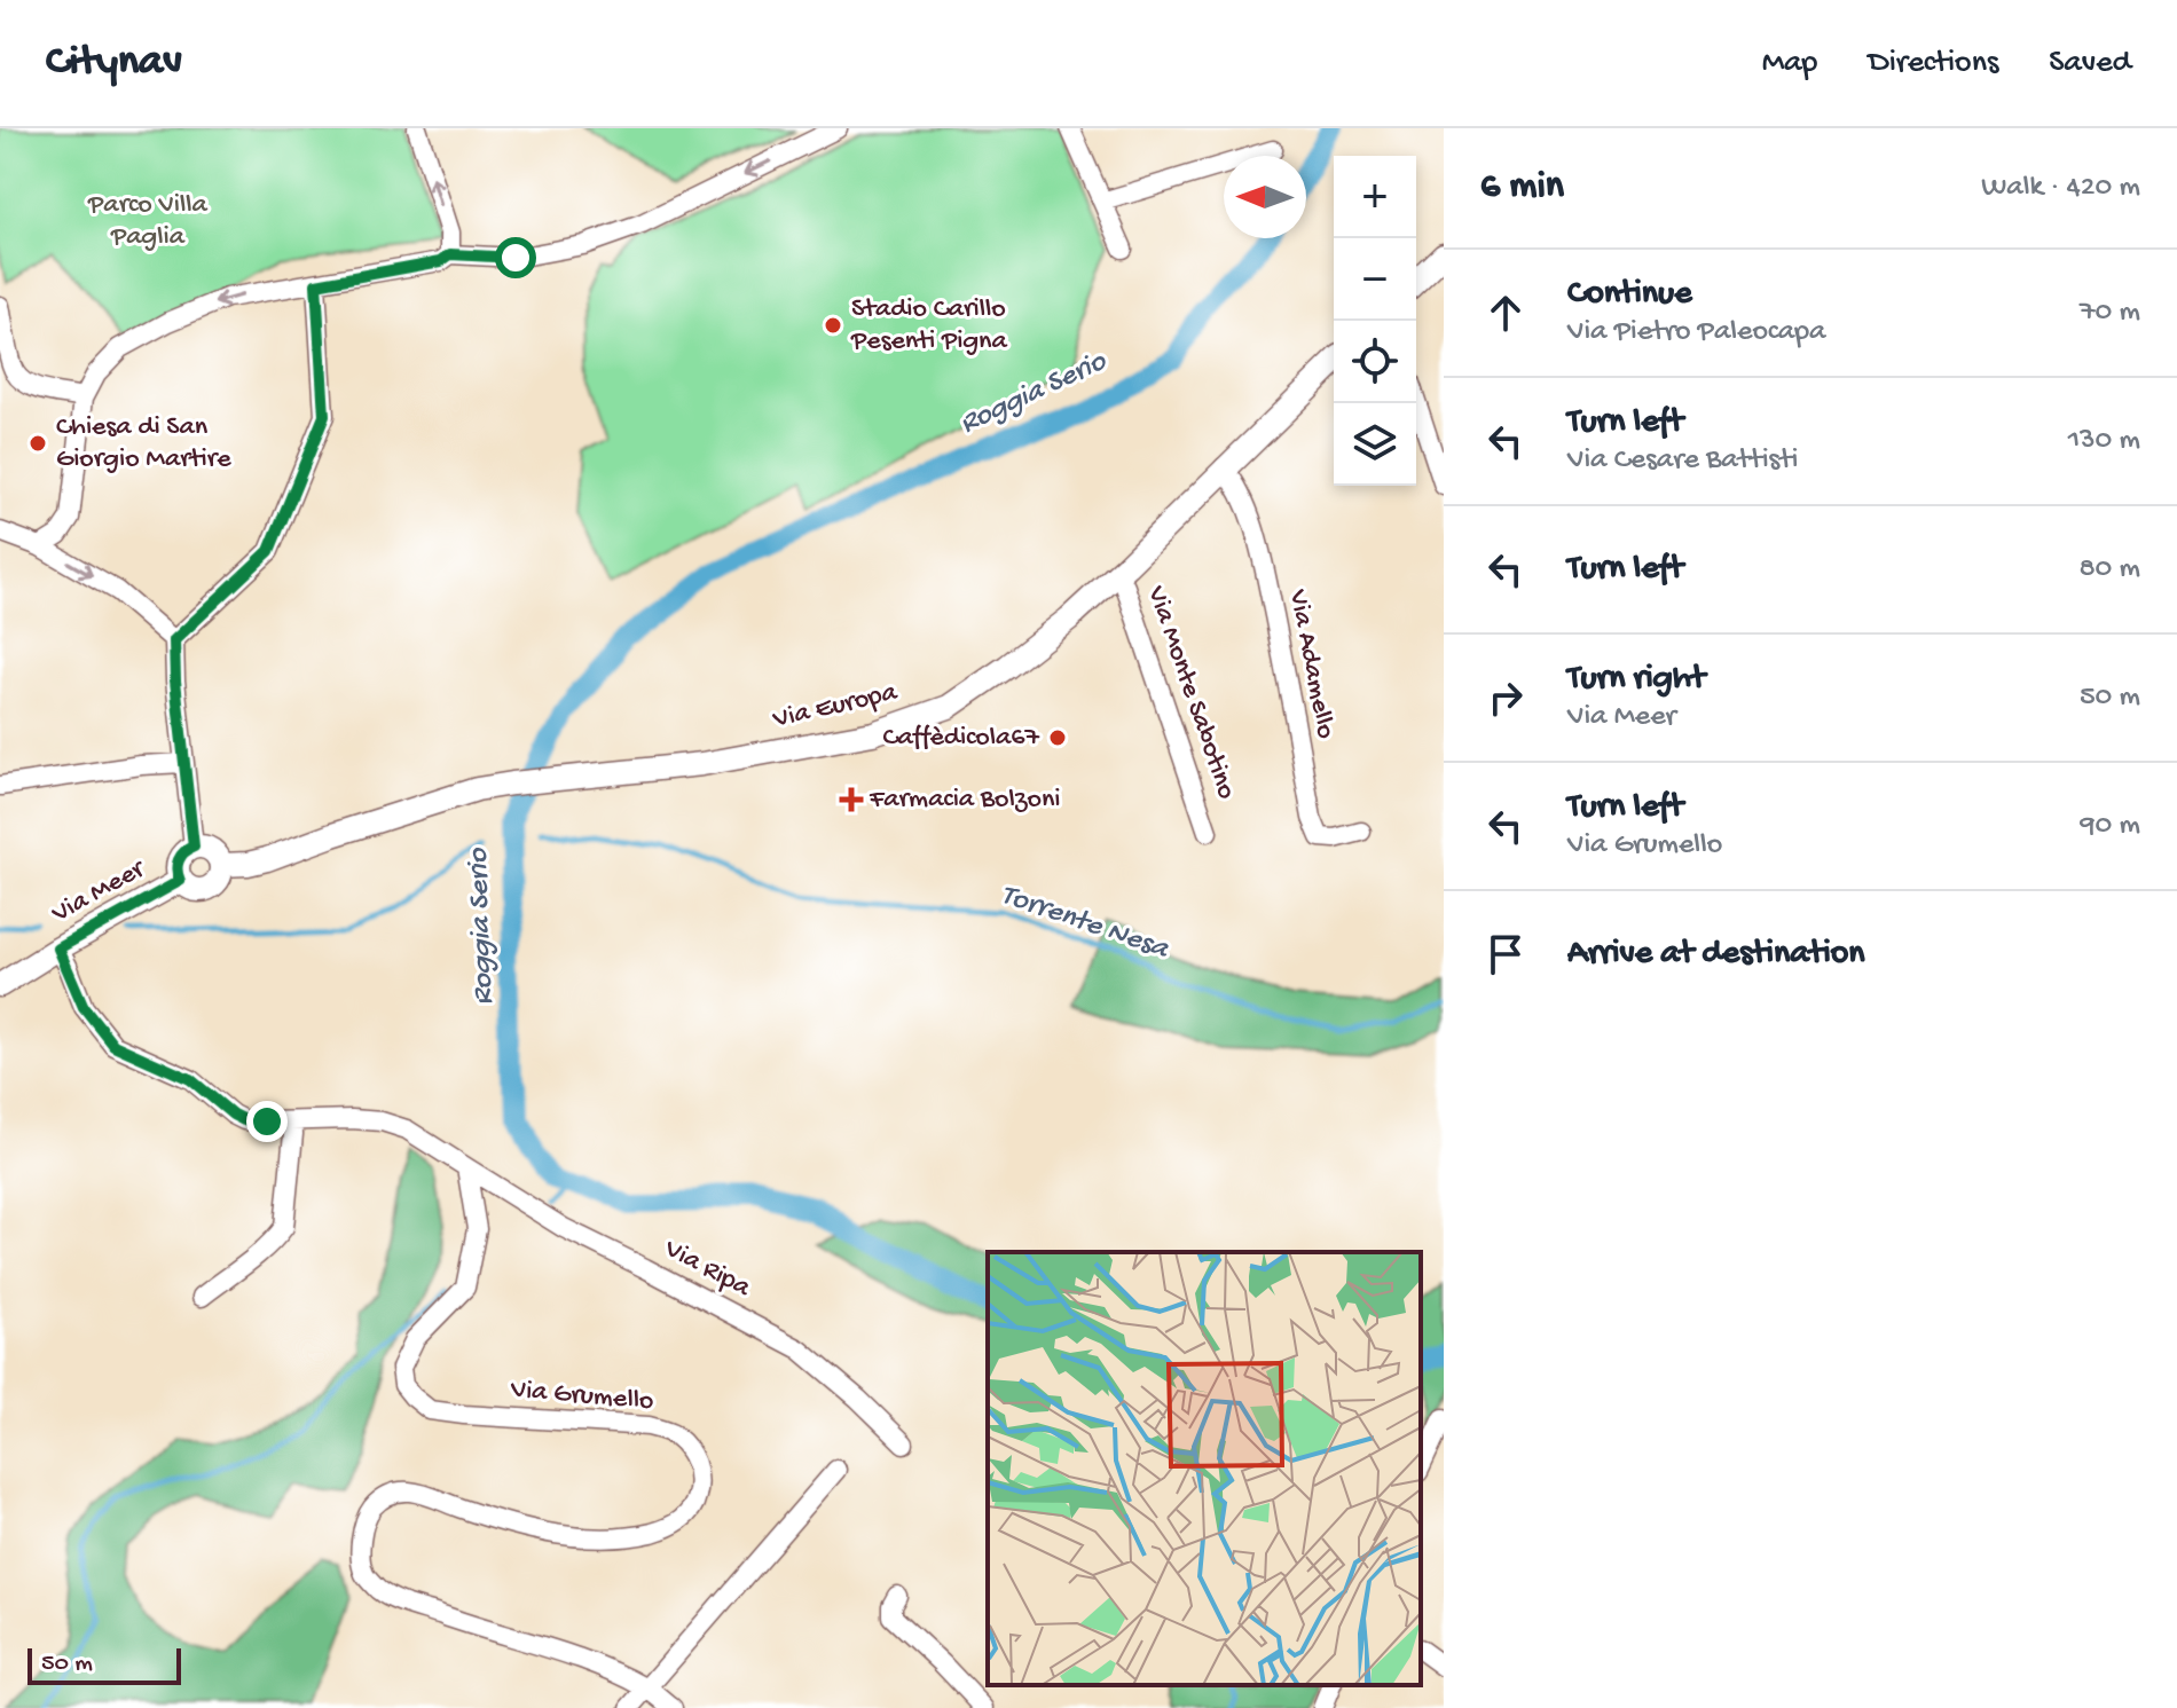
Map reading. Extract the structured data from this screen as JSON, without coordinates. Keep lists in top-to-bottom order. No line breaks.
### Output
{"streets":{"street":["Via Adamello","Via Monte Sabotino","Via Europa","Via Meer","Via Ripa","Via Grumello"]},"crossings":[["Via Adamello","Via Europa"],["Via Monte Sabotino","Via Europa"],["Via Europa","Via Meer"],["Via Ripa","Via Grumello"]],"water":["Roggia Serio","Torrente Nesa"],"parks":["Parco Villa Paglia"],"places":{"other":["Stadio Carillo Pesenti Pigna","Chiesa di San Giorgio Martire","Caffèdicola67"],"health":["Farmacia Bolzoni"]},"scale_bar":"50 m","north":"left","page":{"header":"Citynav","nav":["Map","Directions","Saved"],"heading":["6 min","Walk · 420 m"],"map_buttons":["+","−"],"list":[["Continue","Via Pietro Paleocapa","70 m"],["Turn left","Via Cesare Battisti","130 m"],["Turn left","80 m"],["Turn right","Via Meer","50 m"],["Turn left","Via Grumello","90 m"],"Arrive at destination"],"scale":"50 m"}}
